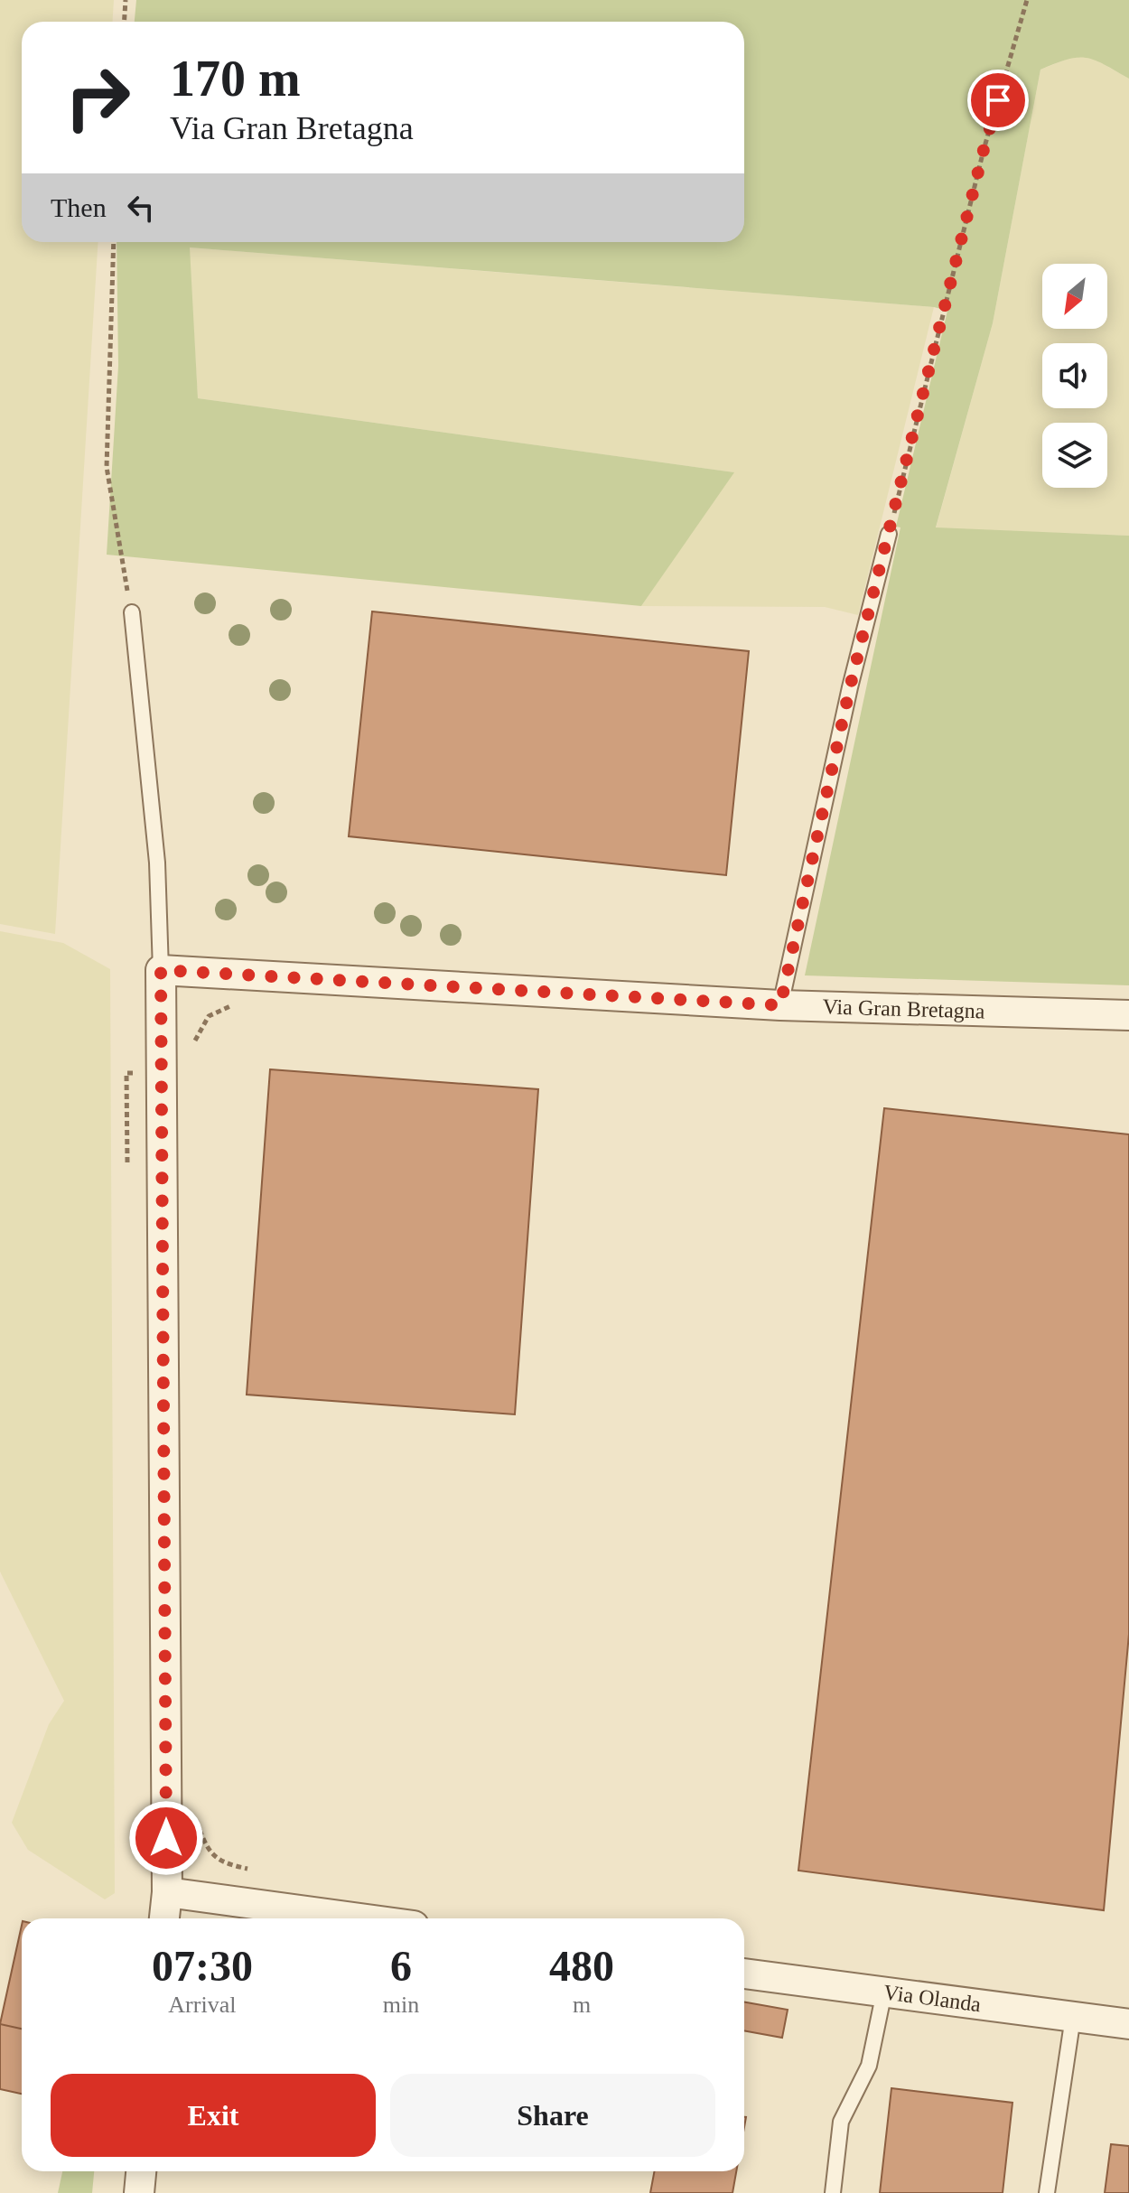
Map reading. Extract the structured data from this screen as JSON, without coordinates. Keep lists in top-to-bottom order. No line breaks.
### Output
{"streets":{"street":["Via Gran Bretagna","Via Olanda"]},"north":"bottom left","page":{"turn":["170 m","Via Gran Bretagna"],"then":"Then","eta":["07:30","Arrival","6","min","480","m"],"buttons":["Exit","Share"]}}
